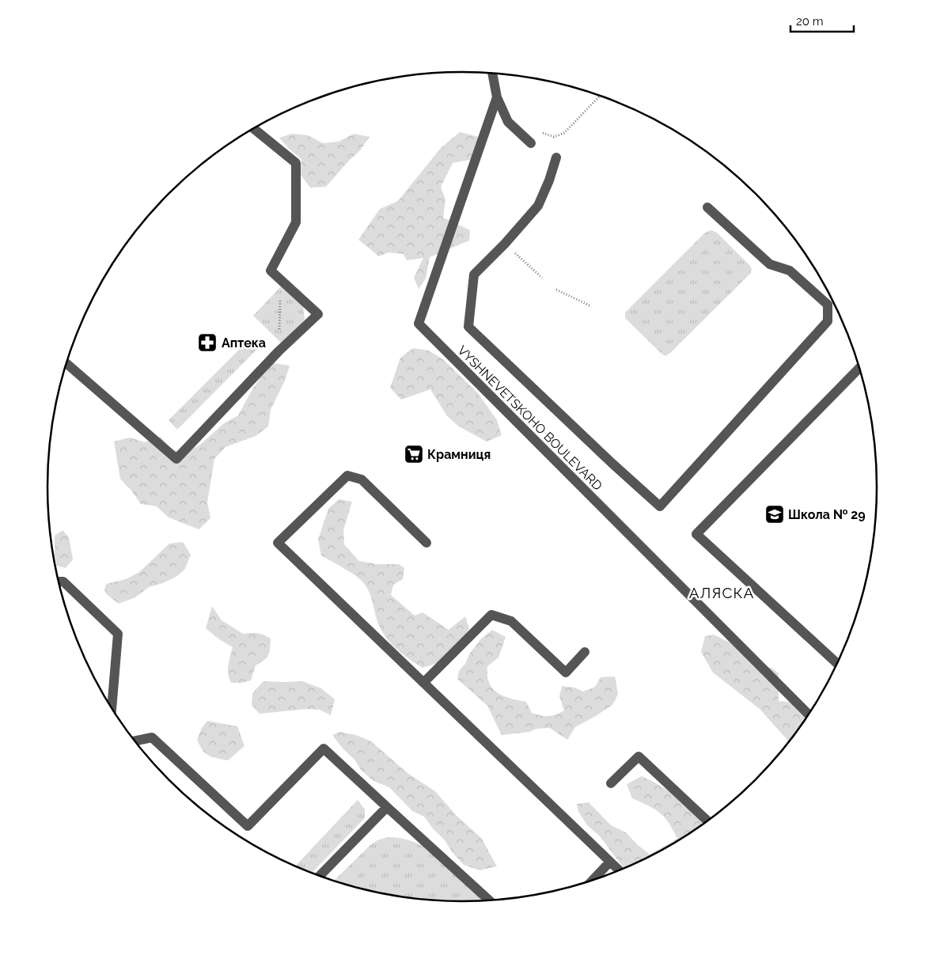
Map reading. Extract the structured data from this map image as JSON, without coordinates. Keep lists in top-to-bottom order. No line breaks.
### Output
{"streets":{"street":["VYSHNEVETSKOHO BOULEVARD"]},"districts":["АЛЯСКА"],"places":{"pharmacy":["Аптека"],"supermarket":["Крамниця"],"school or university":["Школа № 29"]},"scale_bar":"20 m"}
